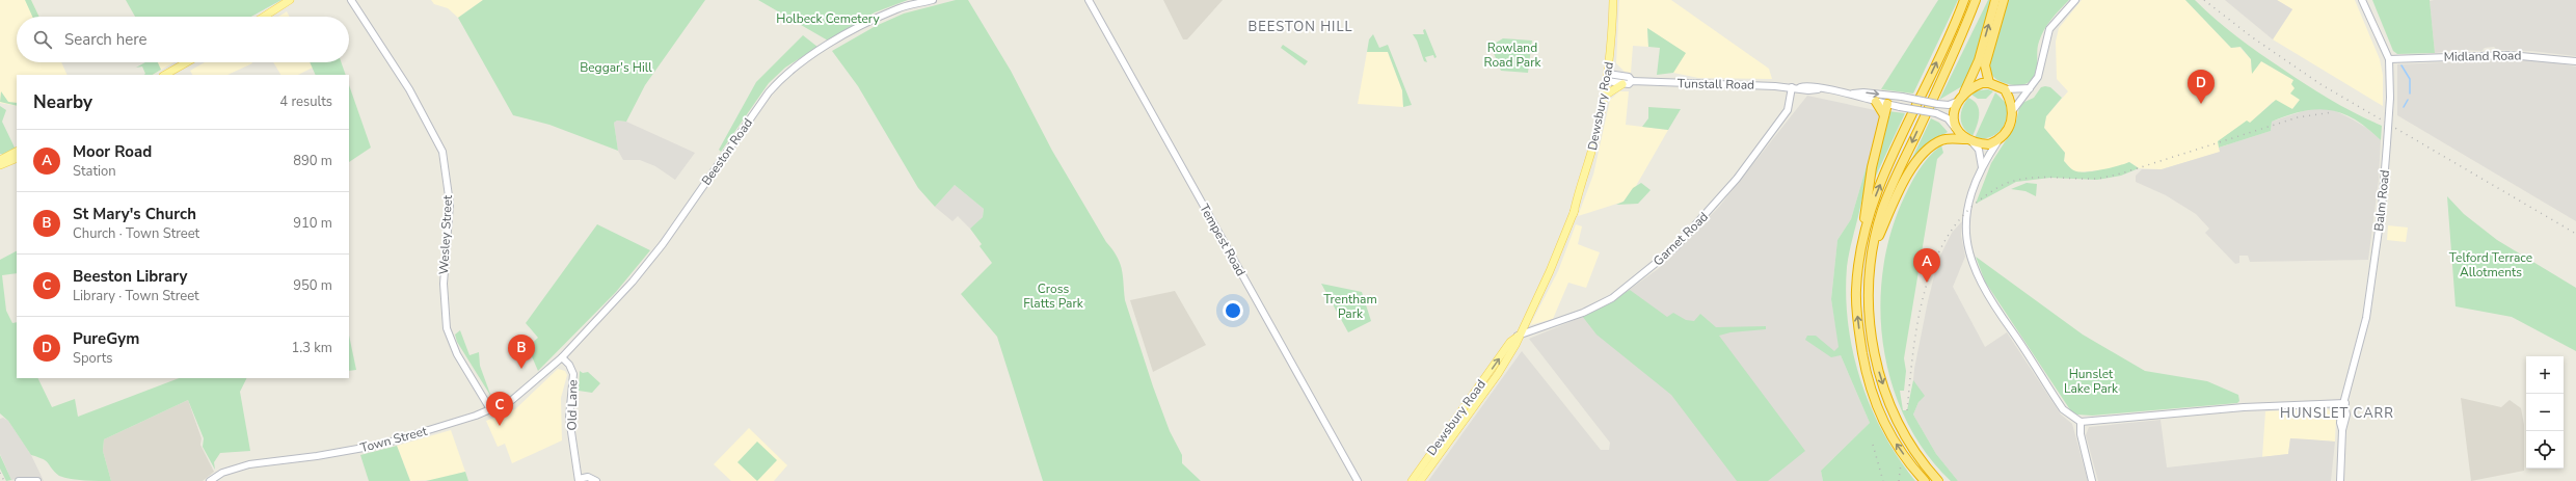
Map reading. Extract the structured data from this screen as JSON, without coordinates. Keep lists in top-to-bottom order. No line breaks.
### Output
{"streets":{"main road":["Dewsbury Road"],"street":["Midland Road","Tunstall Road","Beeston Road","Balm Road","Wesley Street","Garnet Road","Tempest Road","Old Lane","Town Street"]},"crossings":[["Midland Road","Balm Road"],["Tunstall Road","Dewsbury Road"],["Tunstall Road","Garnet Road"],["Dewsbury Road","Garnet Road"],["Beeston Road","Old Lane"],["Beeston Road","Town Street"],["Wesley Street","Town Street"],["Old Lane","Town Street"]],"districts":["BEESTON HILL","HUNSLET CARR"],"parks":["Holbeck Cemetery","Rowland Road Park","Beggar's Hill","Telford Terrace Allotments","Cross Flatts Park","Trentham Park","Hunslet Lake Park"],"page":{"search":"Search here","pins":["D","A","B","C"],"heading":["Nearby","4 results"],"list":[{"mark":"A","name":"Moor Road","note":"Station","value":"890 m"},{"mark":"B","name":"St Mary's Church","note":"Church · Town Street","value":"910 m"},{"mark":"C","name":"Beeston Library","note":"Library · Town Street","value":"950 m"},{"mark":"D","name":"PureGym","note":"Sports","value":"1.3 km"}],"map_buttons":["+","−"]}}
